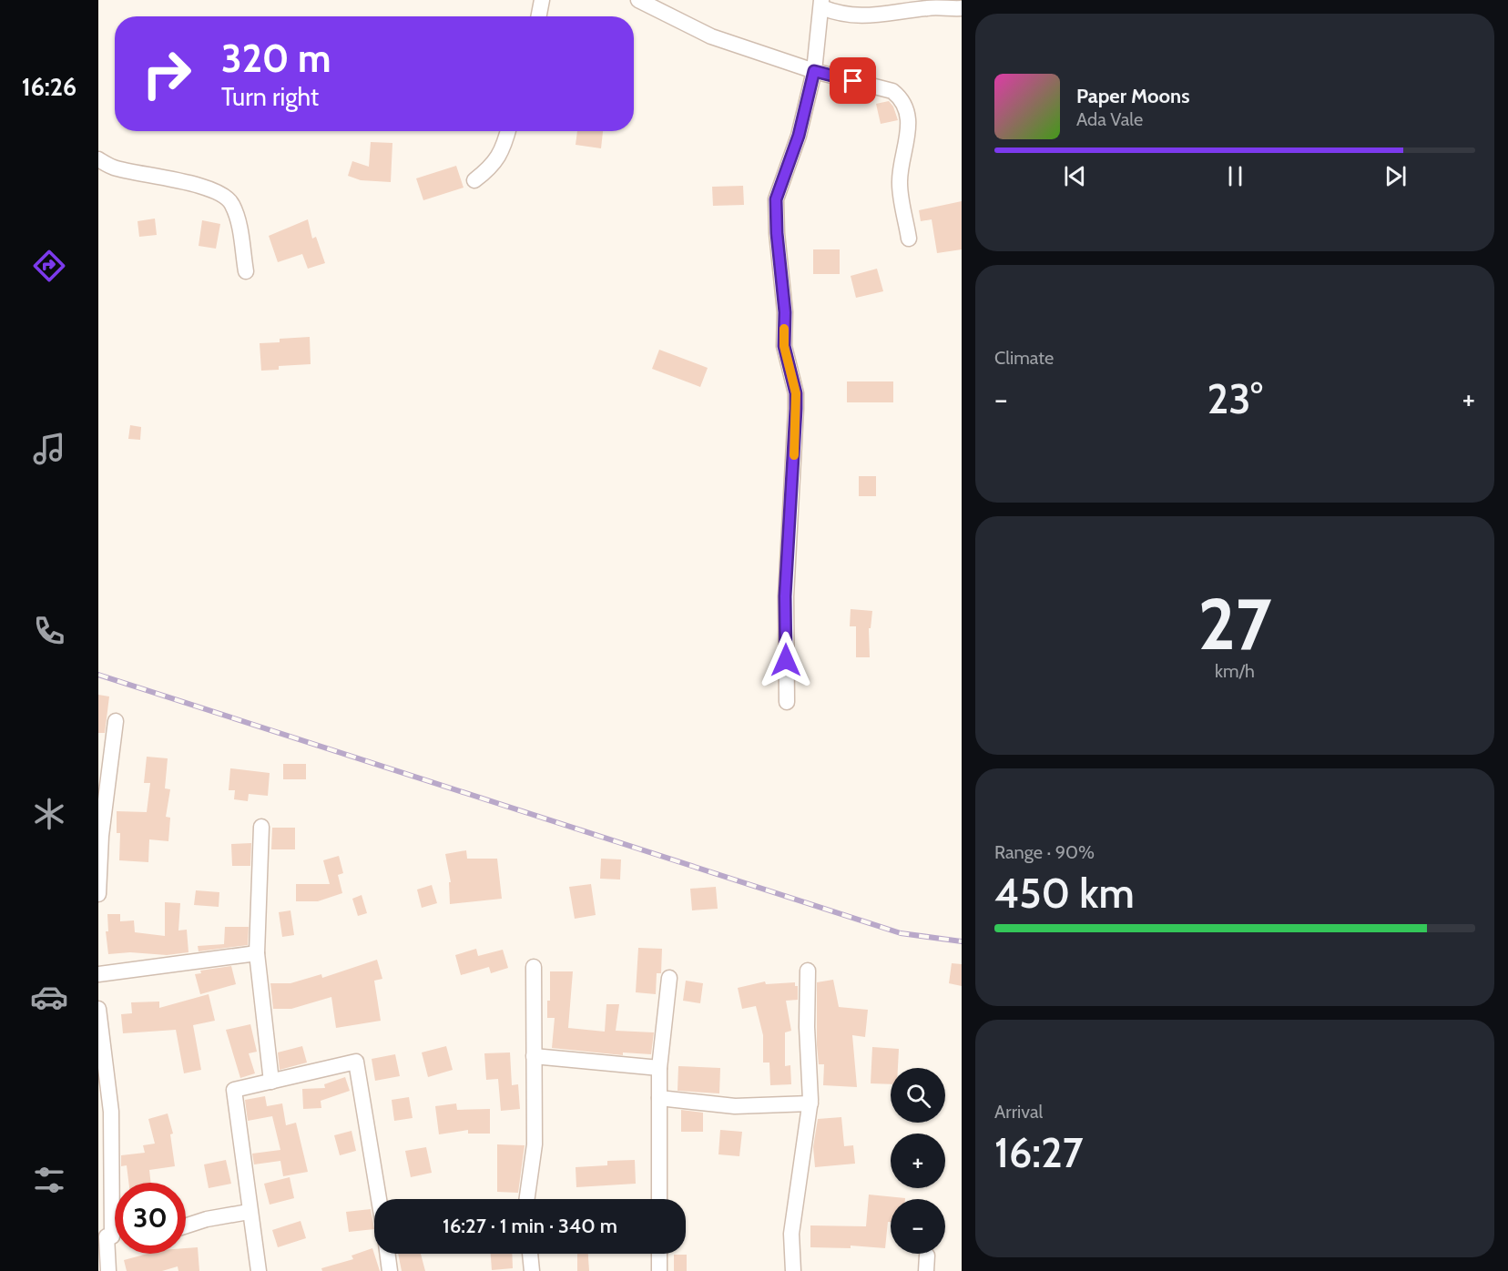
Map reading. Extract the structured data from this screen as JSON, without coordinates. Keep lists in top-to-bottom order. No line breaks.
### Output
{"page":{"tabs":"16:26","turn":["320 m","Turn right"],"song":["Paper Moons","Ada Vale"],"tile":["Climate",["27","km/h"],["Range · 90%","450 km"],["Arrival","16:27"]],"heat":["−","23°","+"],"map_buttons":["+","−"],"limit":"30","trip":"16:27 · 1 min · 340 m"}}
